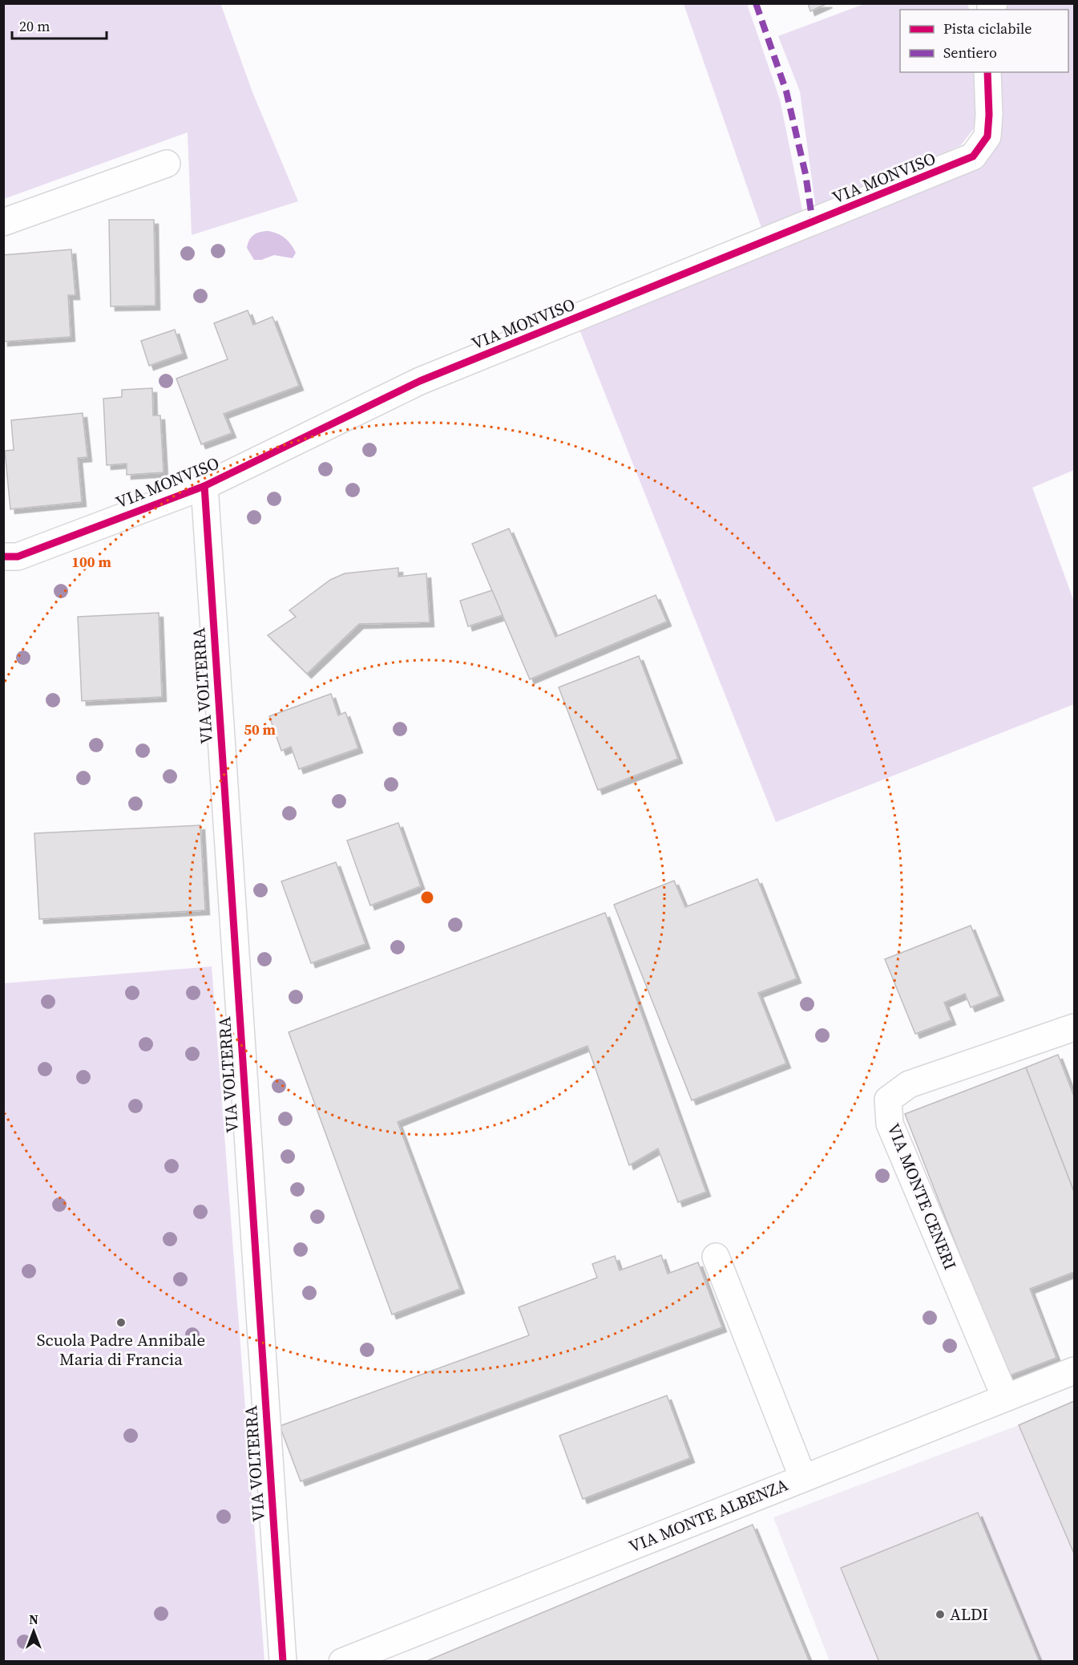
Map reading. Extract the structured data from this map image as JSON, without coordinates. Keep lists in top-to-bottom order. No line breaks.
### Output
{"streets":{"street":["VIA MONVISO","VIA VOLTERRA","VIA MONTE CENERI","VIA MONTE ALBENZA"]},"crossings":[["VIA MONVISO","VIA VOLTERRA"],["VIA MONTE CENERI","VIA MONTE ALBENZA"]],"places":["Scuola Padre Annibale Maria di Francia","ALDI"],"legend":["Pista ciclabile","Sentiero"],"scale_bar":"20 m","north":"top","rings":["100 m","50 m"]}
